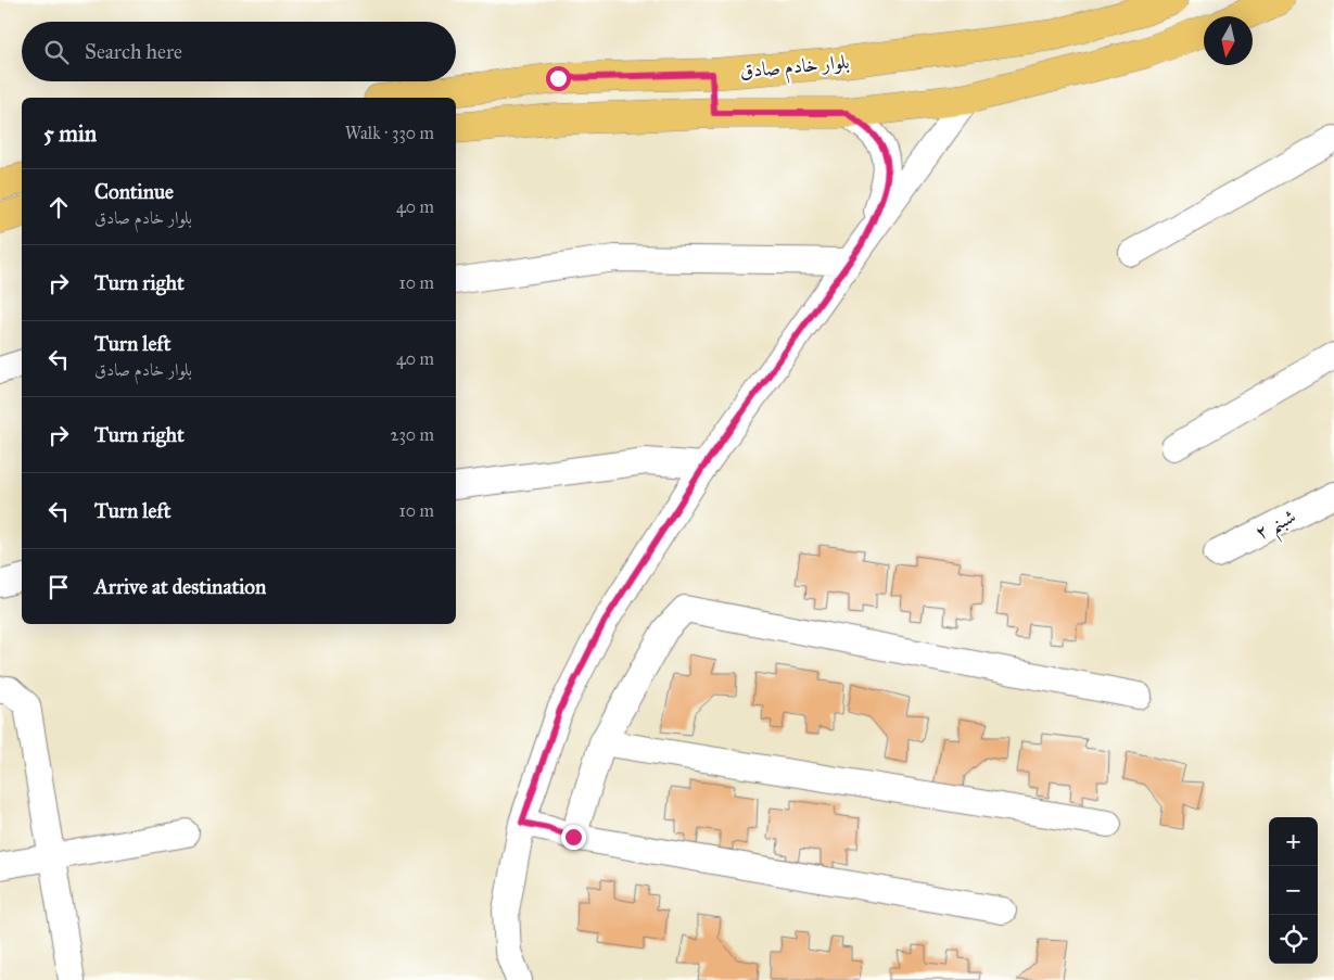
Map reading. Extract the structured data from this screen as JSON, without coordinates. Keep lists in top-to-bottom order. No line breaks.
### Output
{"streets":{"main road":["بلوار خادم صادق"],"street":["شبنم ٢"]},"north":"bottom","page":{"search":"Search here","heading":["5 min","Walk · 330 m"],"list":[["Continue","بلوار خادم صادق","40 m"],["Turn right","10 m"],["Turn left","بلوار خادم صادق","40 m"],["Turn right","230 m"],["Turn left","10 m"],"Arrive at destination"],"map_buttons":["+","−"]}}
